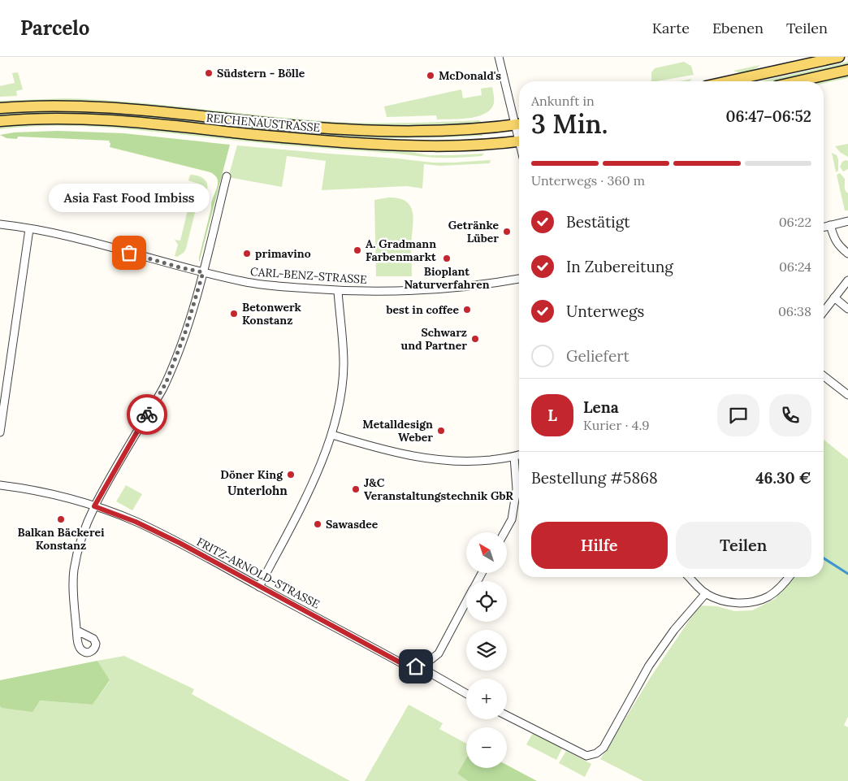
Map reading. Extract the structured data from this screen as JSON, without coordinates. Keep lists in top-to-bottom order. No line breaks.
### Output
{"streets":{"main road":["REICHENAUSTRASSE"],"street":["CARL-BENZ-STRASSE","FRITZ-ARNOLD-STRASSE"]},"districts":["Unterlohn"],"places":["Südstern - Bölle","McDonald's","Getränke Lüber","A. Gradmann Farbenmarkt","Asia Fast Food Imbiss","primavino","Bioplant Naturverfahren","best in coffee","Betonwerk Konstanz","Schwarz und Partner","Metalldesign Weber","Döner King","J&C Veranstaltungstechnik GbR","Balkan Bäckerei Konstanz","Sawasdee"],"north":"top left","page":{"header":"Parcelo","nav":["Karte","Ebenen","Teilen"],"heading":["3 Min.","Ankunft in","06:47–06:52"],"panel":["Lena","Kurier · 4.9","Bestellung #5868","46.30 €"],"bar":"Unterwegs · 360 m","bubble":"Asia Fast Food Imbiss","list":[["Bestätigt","06:22"],["In Zubereitung","06:24"],["Unterwegs","06:38"],"Geliefert"],"round":"L","buttons":["Hilfe","Teilen"],"map_buttons":["+","−"]}}
